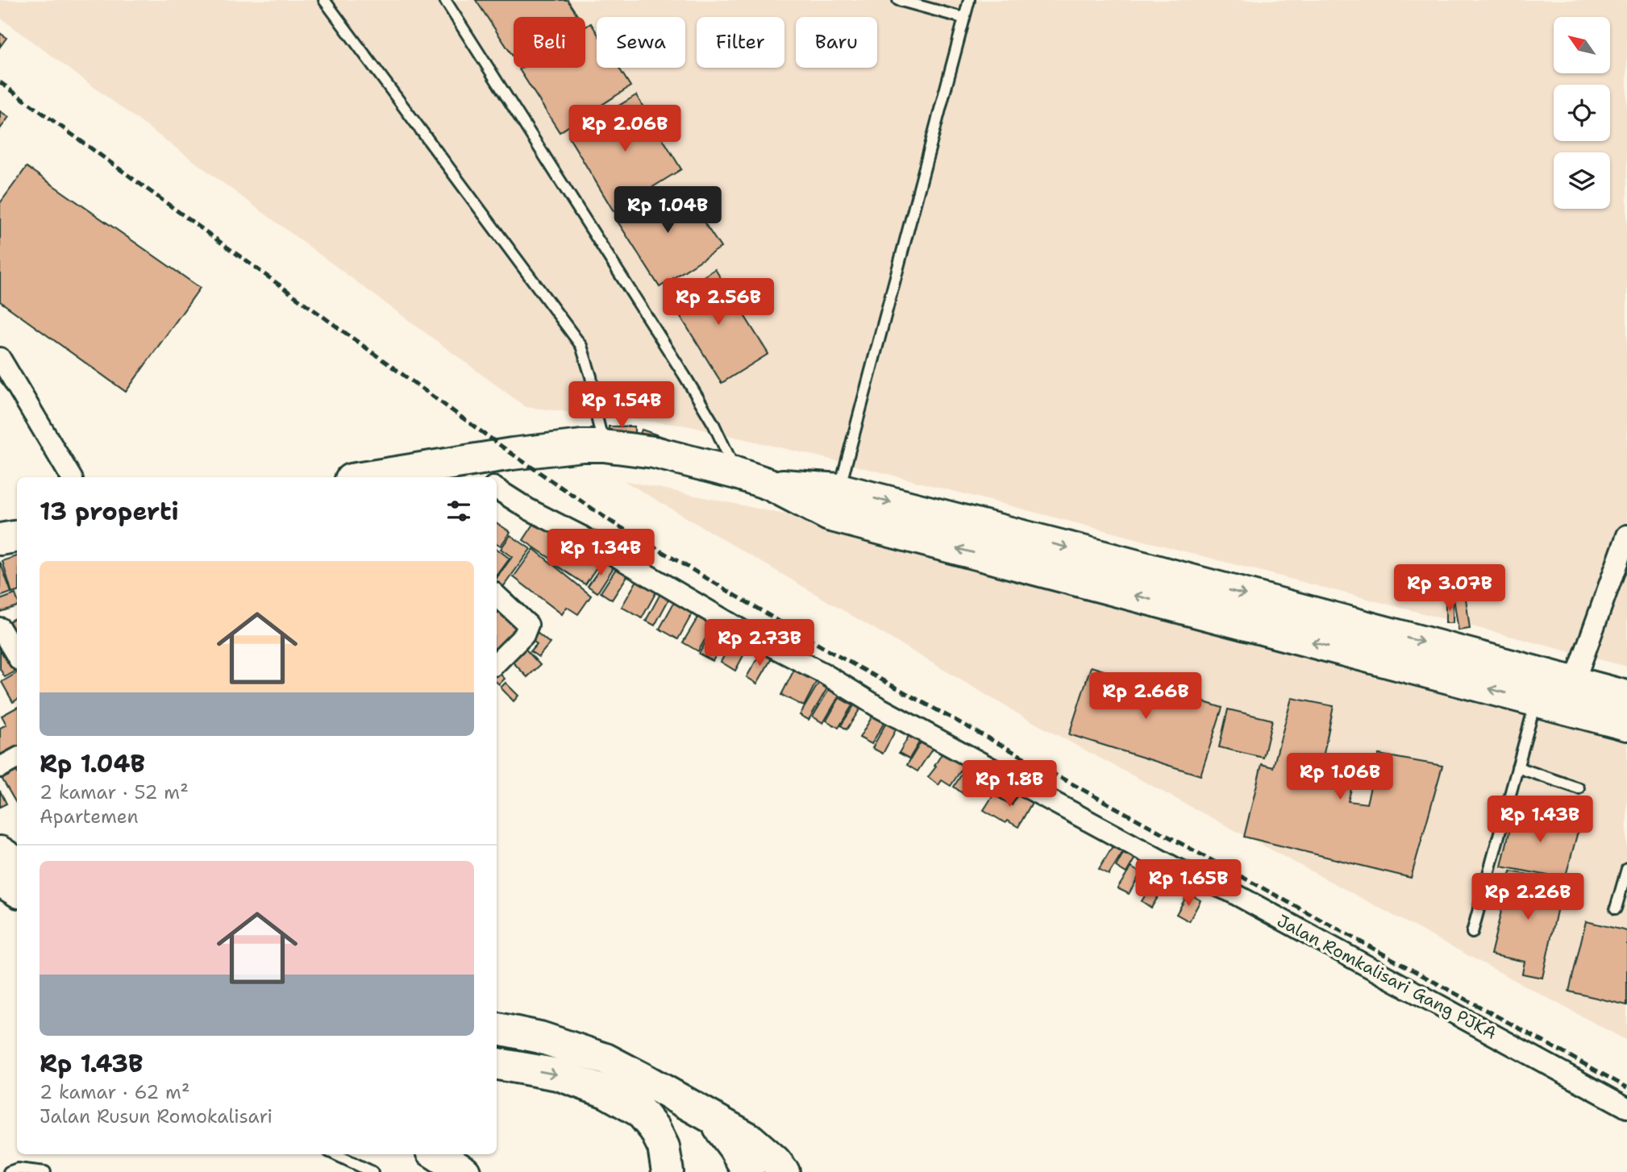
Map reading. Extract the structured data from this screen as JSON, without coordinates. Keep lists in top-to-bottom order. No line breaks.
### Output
{"streets":{"street":["Jalan Romkalisari Gang PJKA"]},"north":"top left","page":{"chip":["Beli","Sewa","Filter","Baru"],"price":["Rp 2.06B","Rp 1.04B","Rp 2.56B","Rp 1.54B","Rp 1.34B","Rp 3.07B","Rp 2.73B","Rp 2.66B","Rp 1.06B","Rp 1.8B","Rp 1.43B","Rp 1.65B","Rp 2.26B"],"heading":"13 properti","list":[{"name":"Rp 1.04B","note":"2 kamar · 52 m² · Apartemen"},{"name":"Rp 1.43B","note":"2 kamar · 62 m² · Jalan Rusun Romokalisari"}]}}
